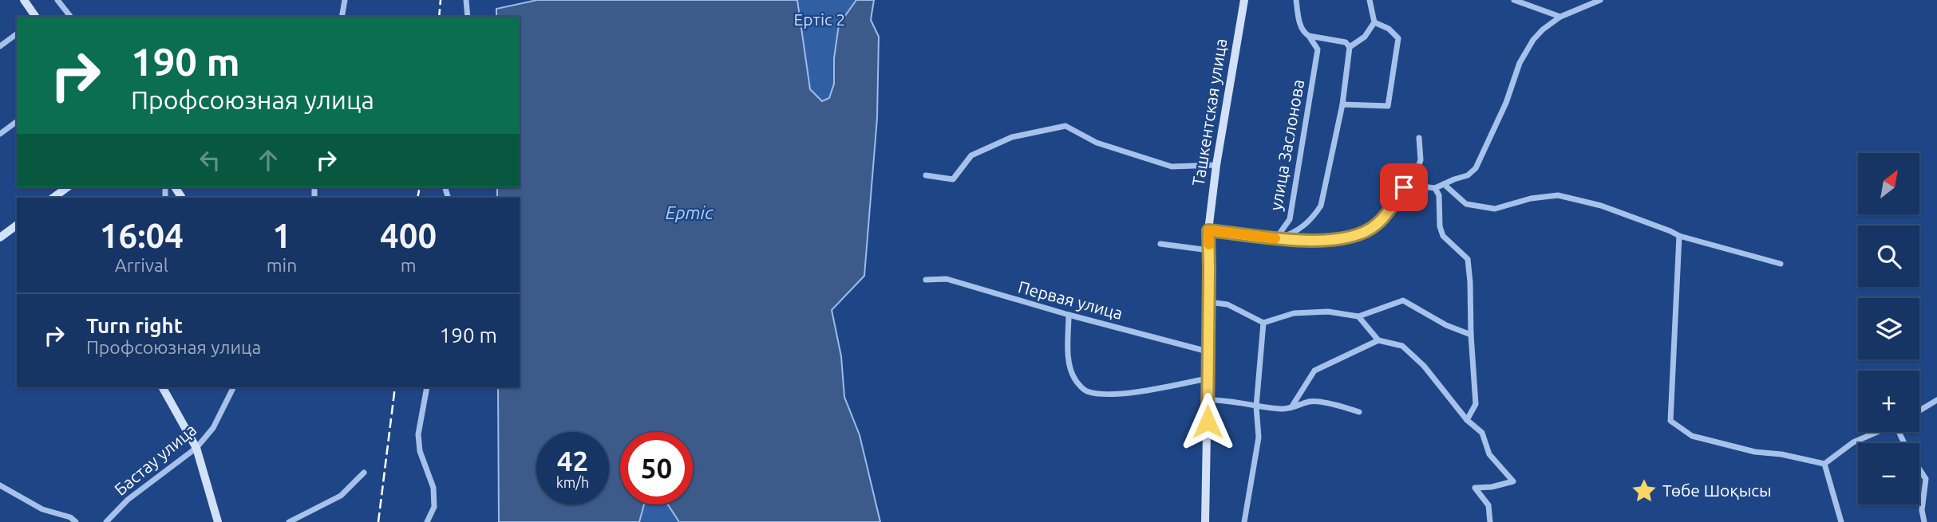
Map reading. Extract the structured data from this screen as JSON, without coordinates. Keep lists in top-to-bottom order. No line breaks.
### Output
{"streets":{"main road":["Ташкентская улица"],"street":["улица Заслонова","Первая улица","Бастау улица"]},"crossings":[["Ташкентская улица","Первая улица"]],"water":["Ертіс"],"parks":["Ертіс 2"],"places":{"place":["Төбе Шоқысы"]},"north":"top right","page":{"turn":["190 m","Профсоюзная улица"],"map_buttons":["+","−"],"eta":["16:04","Arrival","1","min","400","m"],"list":[{"name":"Turn right","note":"Профсоюзная улица","value":"190 m"}],"speed":"42 km/h","limit":"50"}}
